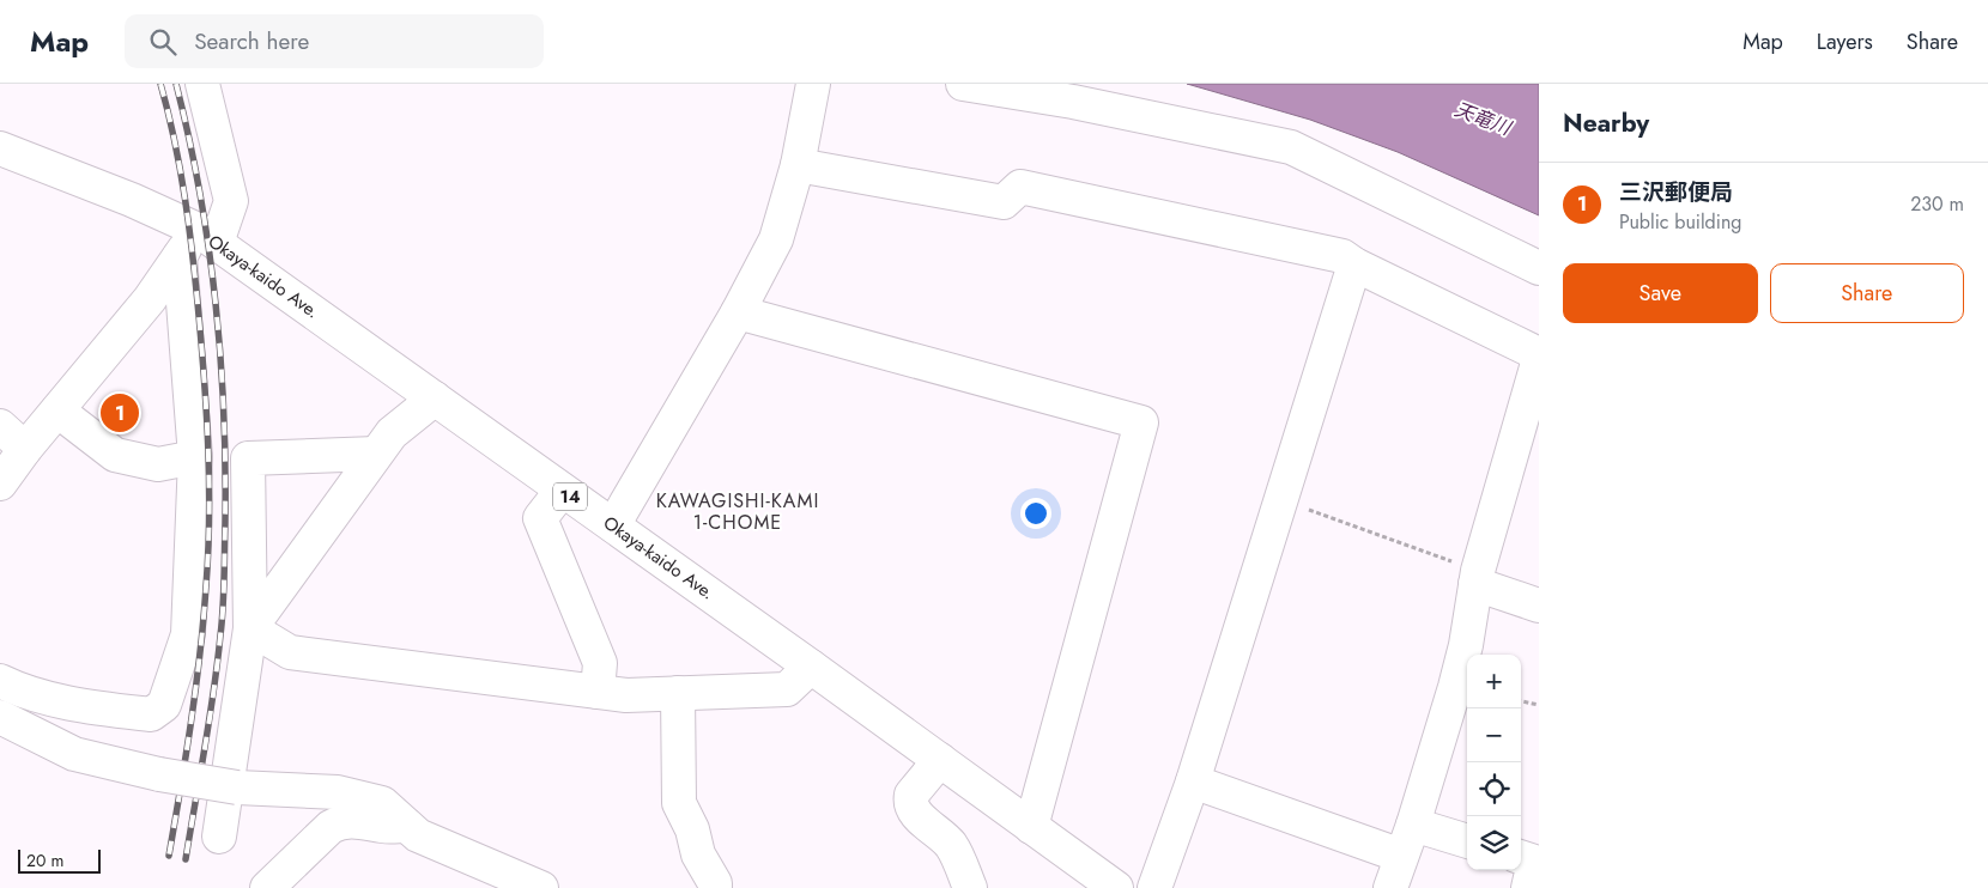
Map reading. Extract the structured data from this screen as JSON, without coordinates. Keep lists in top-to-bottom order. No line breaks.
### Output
{"streets":{"street":["Okaya-kaido Ave.","14"]},"districts":["KAWAGISHI-KAMI 1-CHOME"],"water":["天竜川"],"scale_bar":"20 m","page":{"header":"Map","search":"Search here","nav":["Map","Layers","Share"],"heading":"Nearby","list":[{"mark":"1","name":"三沢郵便局","note":"Public building","value":"230 m"}],"buttons":["Save","Share"],"pins":"1","map_buttons":["+","−"],"scale":"20 m"}}
